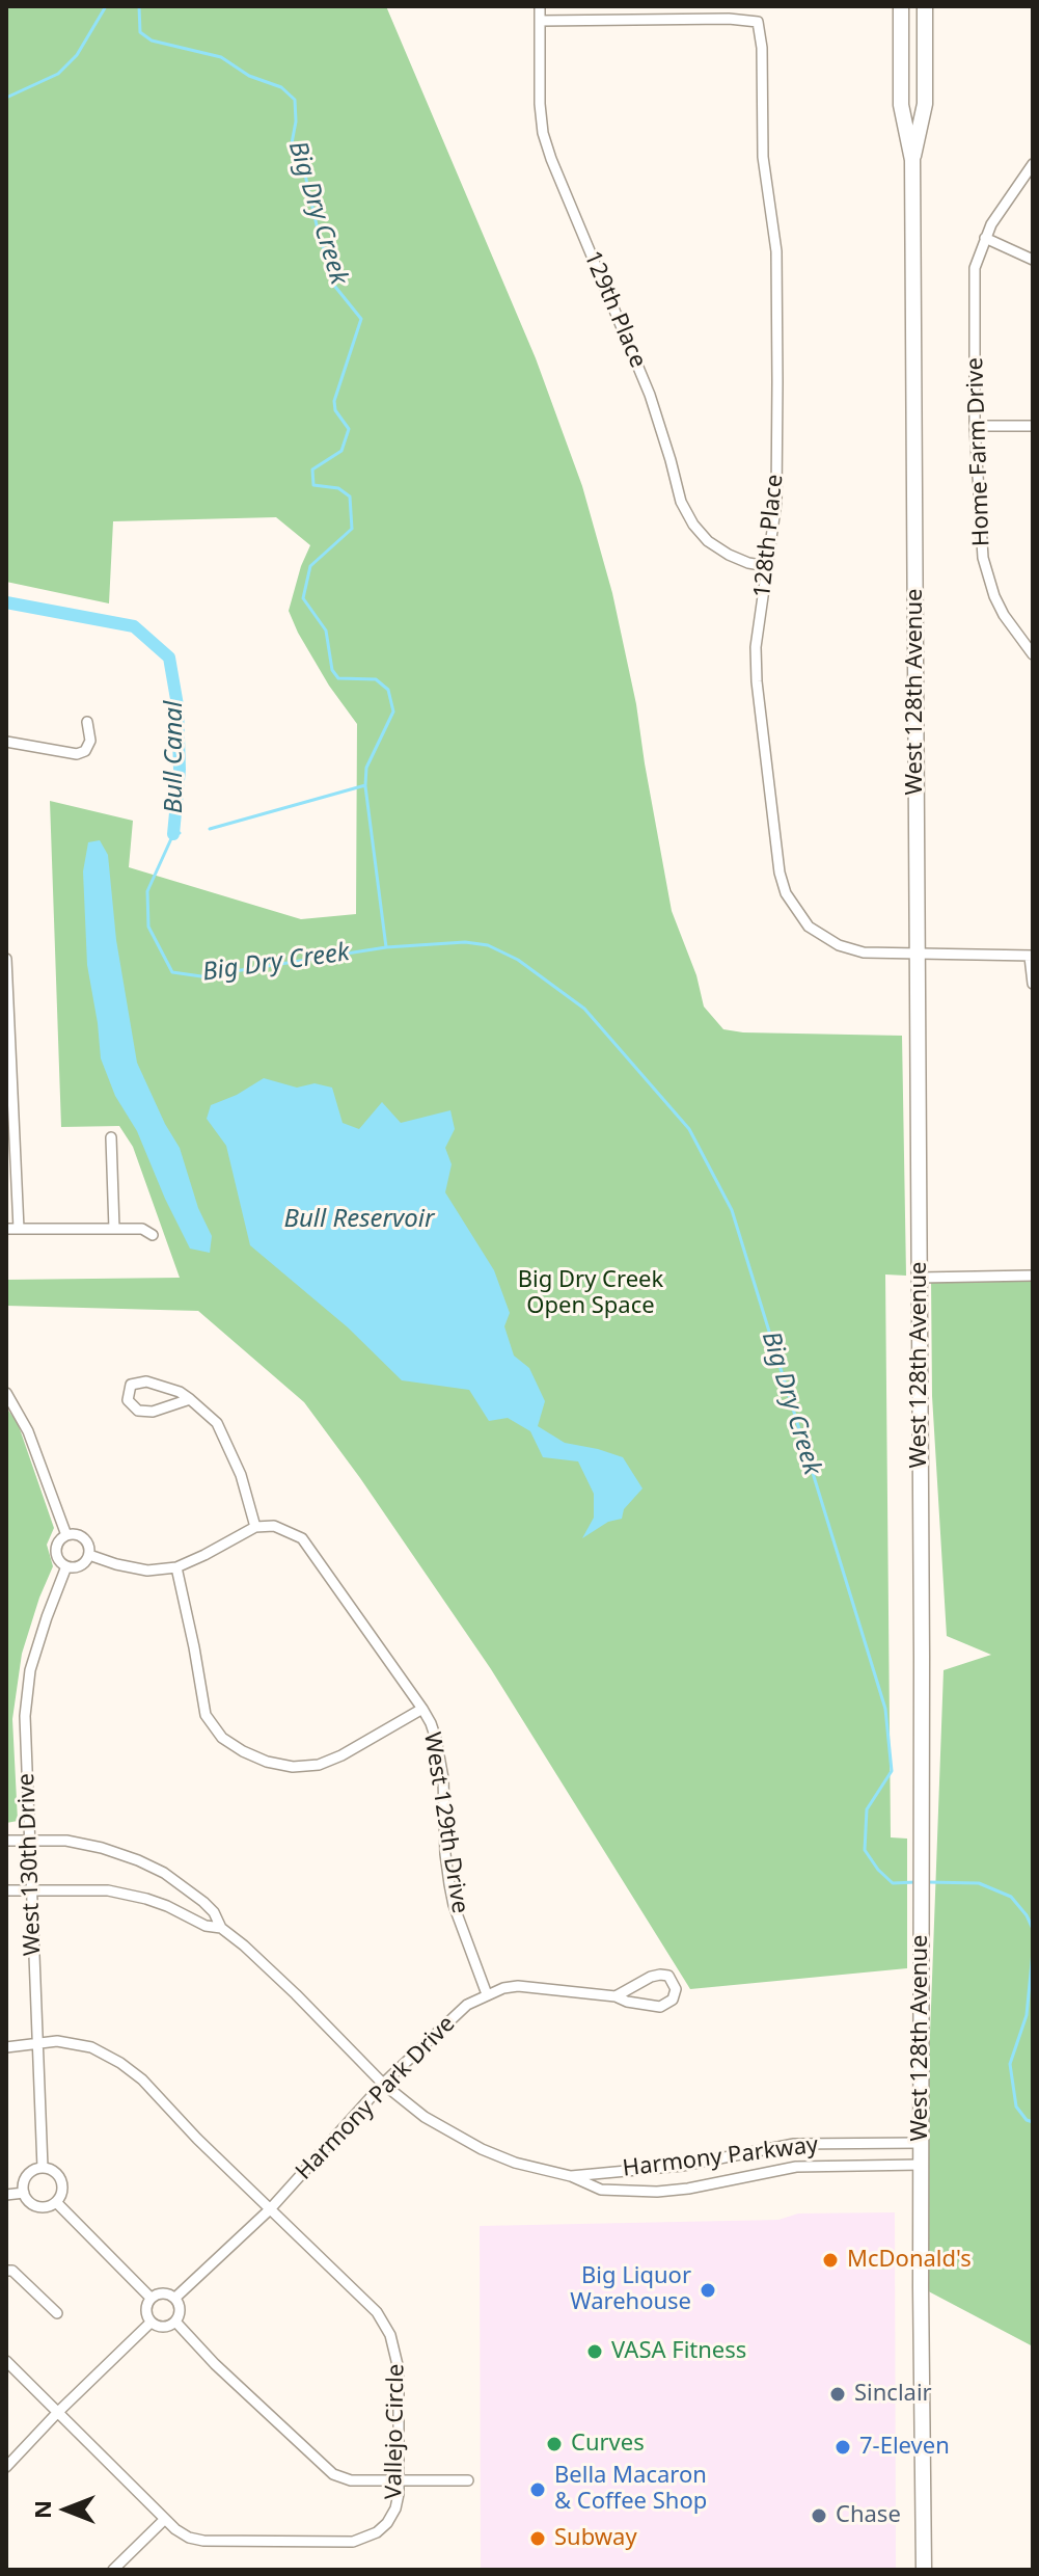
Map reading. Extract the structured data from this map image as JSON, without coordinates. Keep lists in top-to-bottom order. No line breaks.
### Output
{"streets":{"main road":["West 128th Avenue"],"street":["129th Place","Home Farm Drive","128th Place","West 129th Drive","West 130th Drive","Harmony Park Drive","Harmony Parkway","Vallejo Circle"]},"crossings":[["129th Place","128th Place"],["128th Place","West 128th Avenue"],["West 128th Avenue","Harmony Parkway"],["West 129th Drive","Harmony Park Drive"],["West 130th Drive","Harmony Parkway"],["West 130th Drive","Vallejo Circle"],["Harmony Park Drive","Harmony Parkway"],["Harmony Park Drive","Vallejo Circle"]],"water":["Big Dry Creek","Bull Canal","Bull Reservoir"],"parks":["Big Dry Creek Open Space"],"places":["McDonald's","Big Liquor Warehouse","VASA Fitness","Sinclair","Curves","7-Eleven","Bella Macaron & Coffee Shop","Chase","Subway"],"north":"left"}
